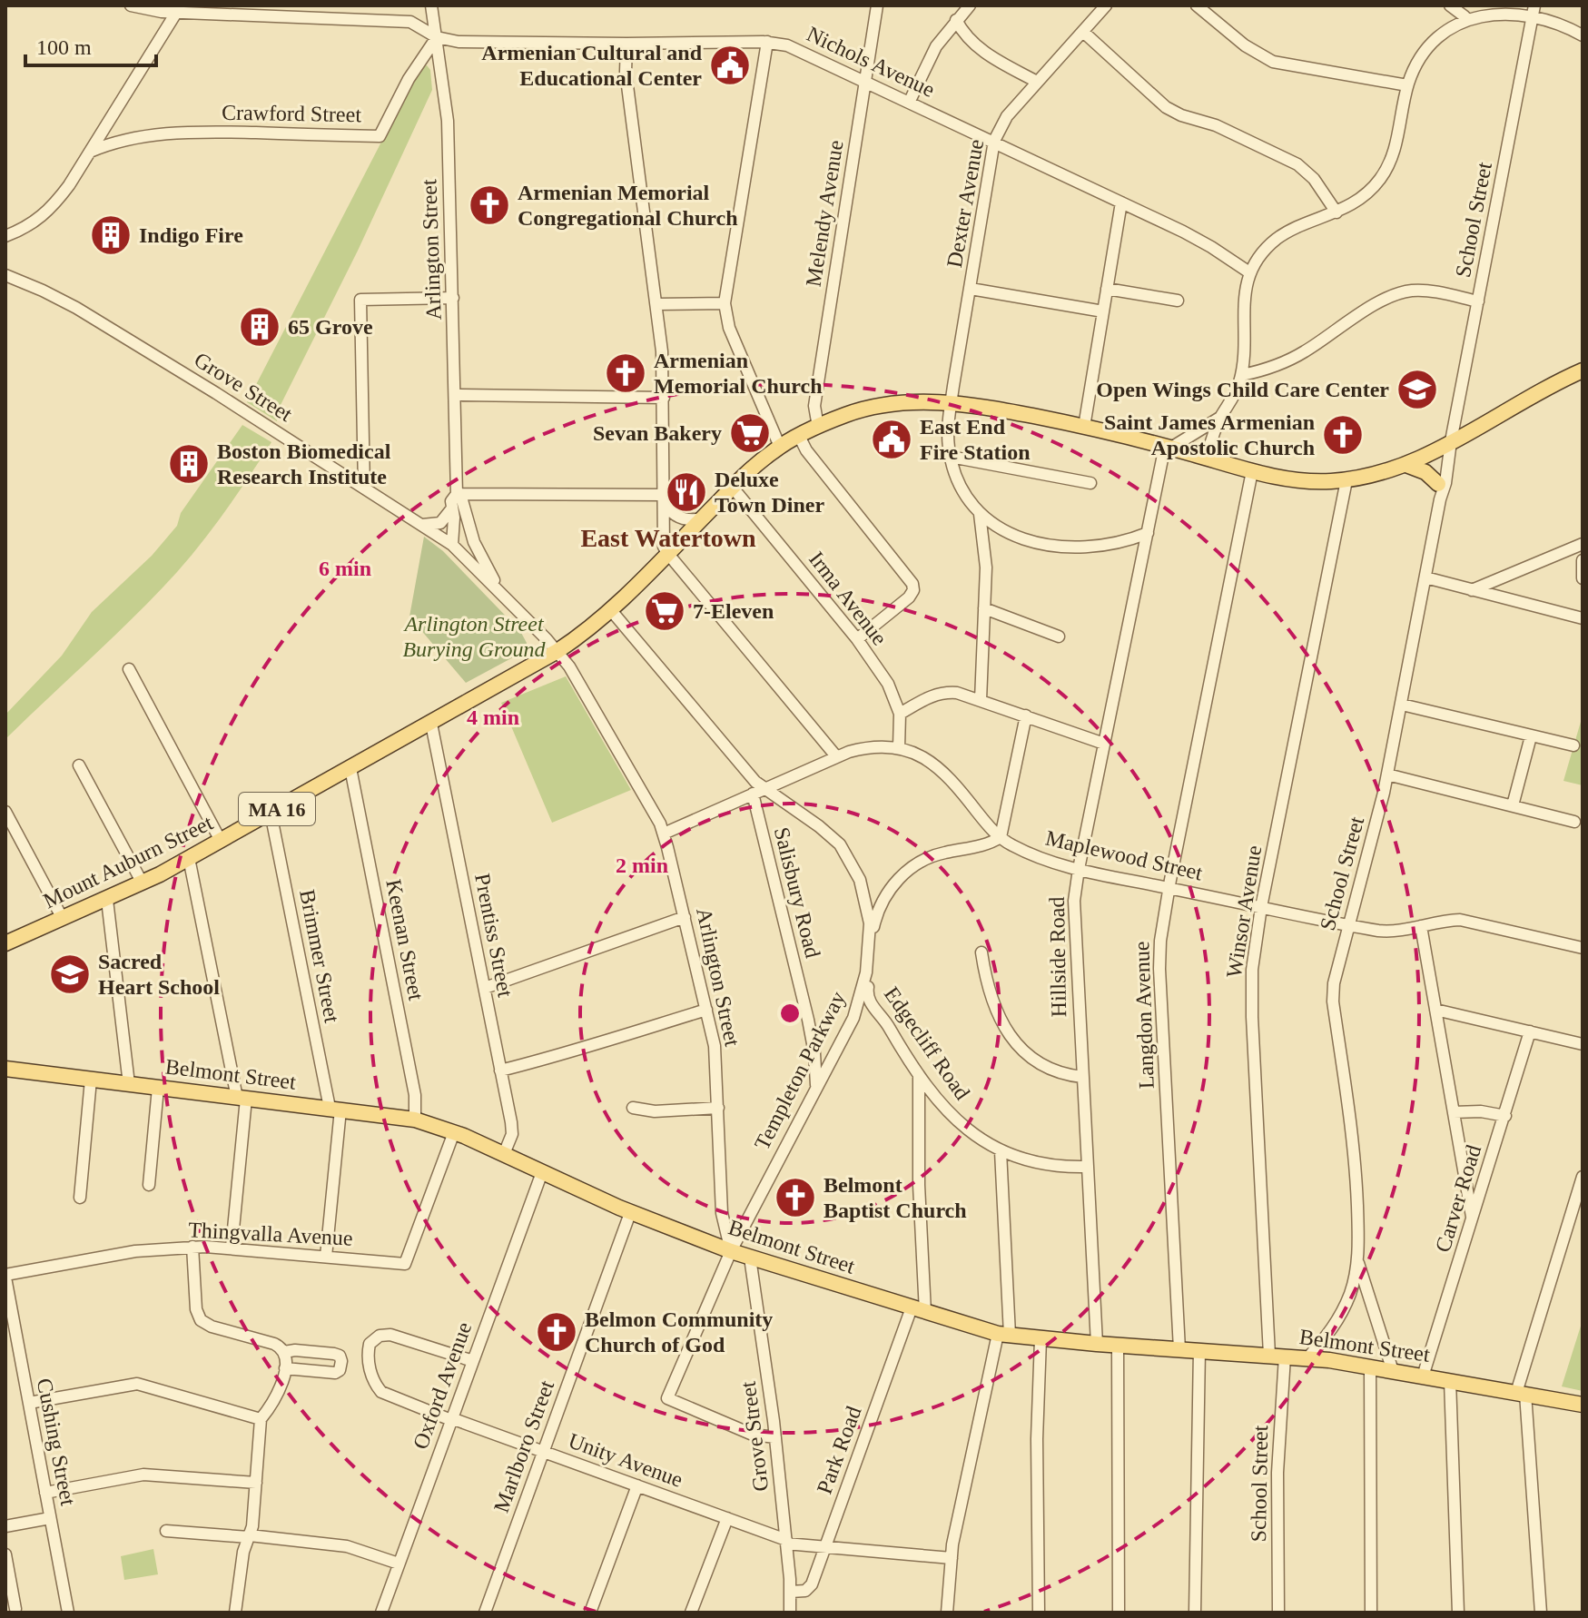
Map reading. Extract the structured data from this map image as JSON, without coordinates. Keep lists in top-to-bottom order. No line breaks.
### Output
{"streets":{"main road":["MA 16","Mount Auburn Street","Belmont Street"],"street":["Nichols Avenue","Crawford Street","Dexter Avenue","Melendy Avenue","School Street","Arlington Street","Grove Street","Irma Avenue","Maplewood Street","Salisbury Road","Winsor Avenue","Prentiss Street","Keenan Street","Brimmer Street","Hillside Road","Langdon Avenue","Edgecliff Road","Templeton Parkway","Carver Road","Thingvalla Avenue","Oxford Avenue","Cushing Street","Marlboro Street","Park Road","Unity Avenue"]},"crossings":[["Nichols Avenue","Crawford Street"],["Nichols Avenue","Dexter Avenue"],["Nichols Avenue","Melendy Avenue"],["Nichols Avenue","Arlington Street"],["Crawford Street","Arlington Street"],["Dexter Avenue","Mount Auburn Street"],["Melendy Avenue","Mount Auburn Street"],["School Street","Maplewood Street"],["School Street","Mount Auburn Street"],["School Street","Winsor Avenue"],["School Street","Belmont Street"],["Arlington Street","Grove Street"],["Arlington Street","Maplewood Street"],["Arlington Street","Mount Auburn Street"],["Arlington Street","Templeton Parkway"],["Arlington Street","Belmont Street"],["Grove Street","Templeton Parkway"],["Grove Street","Belmont Street"],["Grove Street","Park Road"],["Grove Street","Unity Avenue"],["Irma Avenue","Maplewood Street"],["Irma Avenue","Mount Auburn Street"],["Maplewood Street","Salisbury Road"],["Maplewood Street","Winsor Avenue"],["Maplewood Street","Hillside Road"],["Maplewood Street","Langdon Avenue"],["Maplewood Street","Edgecliff Road"],["Maplewood Street","Templeton Parkway"],["Mount Auburn Street","Winsor Avenue"],["Mount Auburn Street","Prentiss Street"],["Mount Auburn Street","Keenan Street"],["Mount Auburn Street","Brimmer Street"],["Mount Auburn Street","Hillside Road"],["Mount Auburn Street","Langdon Avenue"],["Mount Auburn Street","Templeton Parkway"],["Salisbury Road","Templeton Parkway"],["Winsor Avenue","Belmont Street"],["Prentiss Street","Belmont Street"],["Keenan Street","Belmont Street"],["Brimmer Street","Belmont Street"],["Brimmer Street","Thingvalla Avenue"],["Hillside Road","Edgecliff Road"],["Hillside Road","Belmont Street"],["Langdon Avenue","Belmont Street"],["Edgecliff Road","Templeton Parkway"],["Templeton Parkway","Belmont Street"],["Belmont Street","Carver Road"],["Belmont Street","Thingvalla Avenue"],["Belmont Street","Oxford Avenue"],["Belmont Street","Marlboro Street"],["Belmont Street","Park Road"],["Thingvalla Avenue","Cushing Street"],["Oxford Avenue","Unity Avenue"],["Marlboro Street","Unity Avenue"],["Park Road","Unity Avenue"]],"districts":["East Watertown"],"parks":["Arlington Street Burying Ground"],"places":{"public building":["Armenian Cultural and Educational Center","East End Fire Station"],"church":["Armenian Memorial Congregational Church","Armenian Memorial Church","Saint James Armenian Apostolic Church","Belmont Baptist Church","Belmon Community Church of God"],"building":["Indigo Fire","65 Grove","Boston Biomedical Research Institute"],"school or university":["Open Wings Child Care Center","Sacred Heart School"],"supermarket":["Sevan Bakery","7-Eleven"],"restaurant":["Deluxe Town Diner"]},"scale_bar":"100 m","rings":["6 min","4 min","2 min"]}
